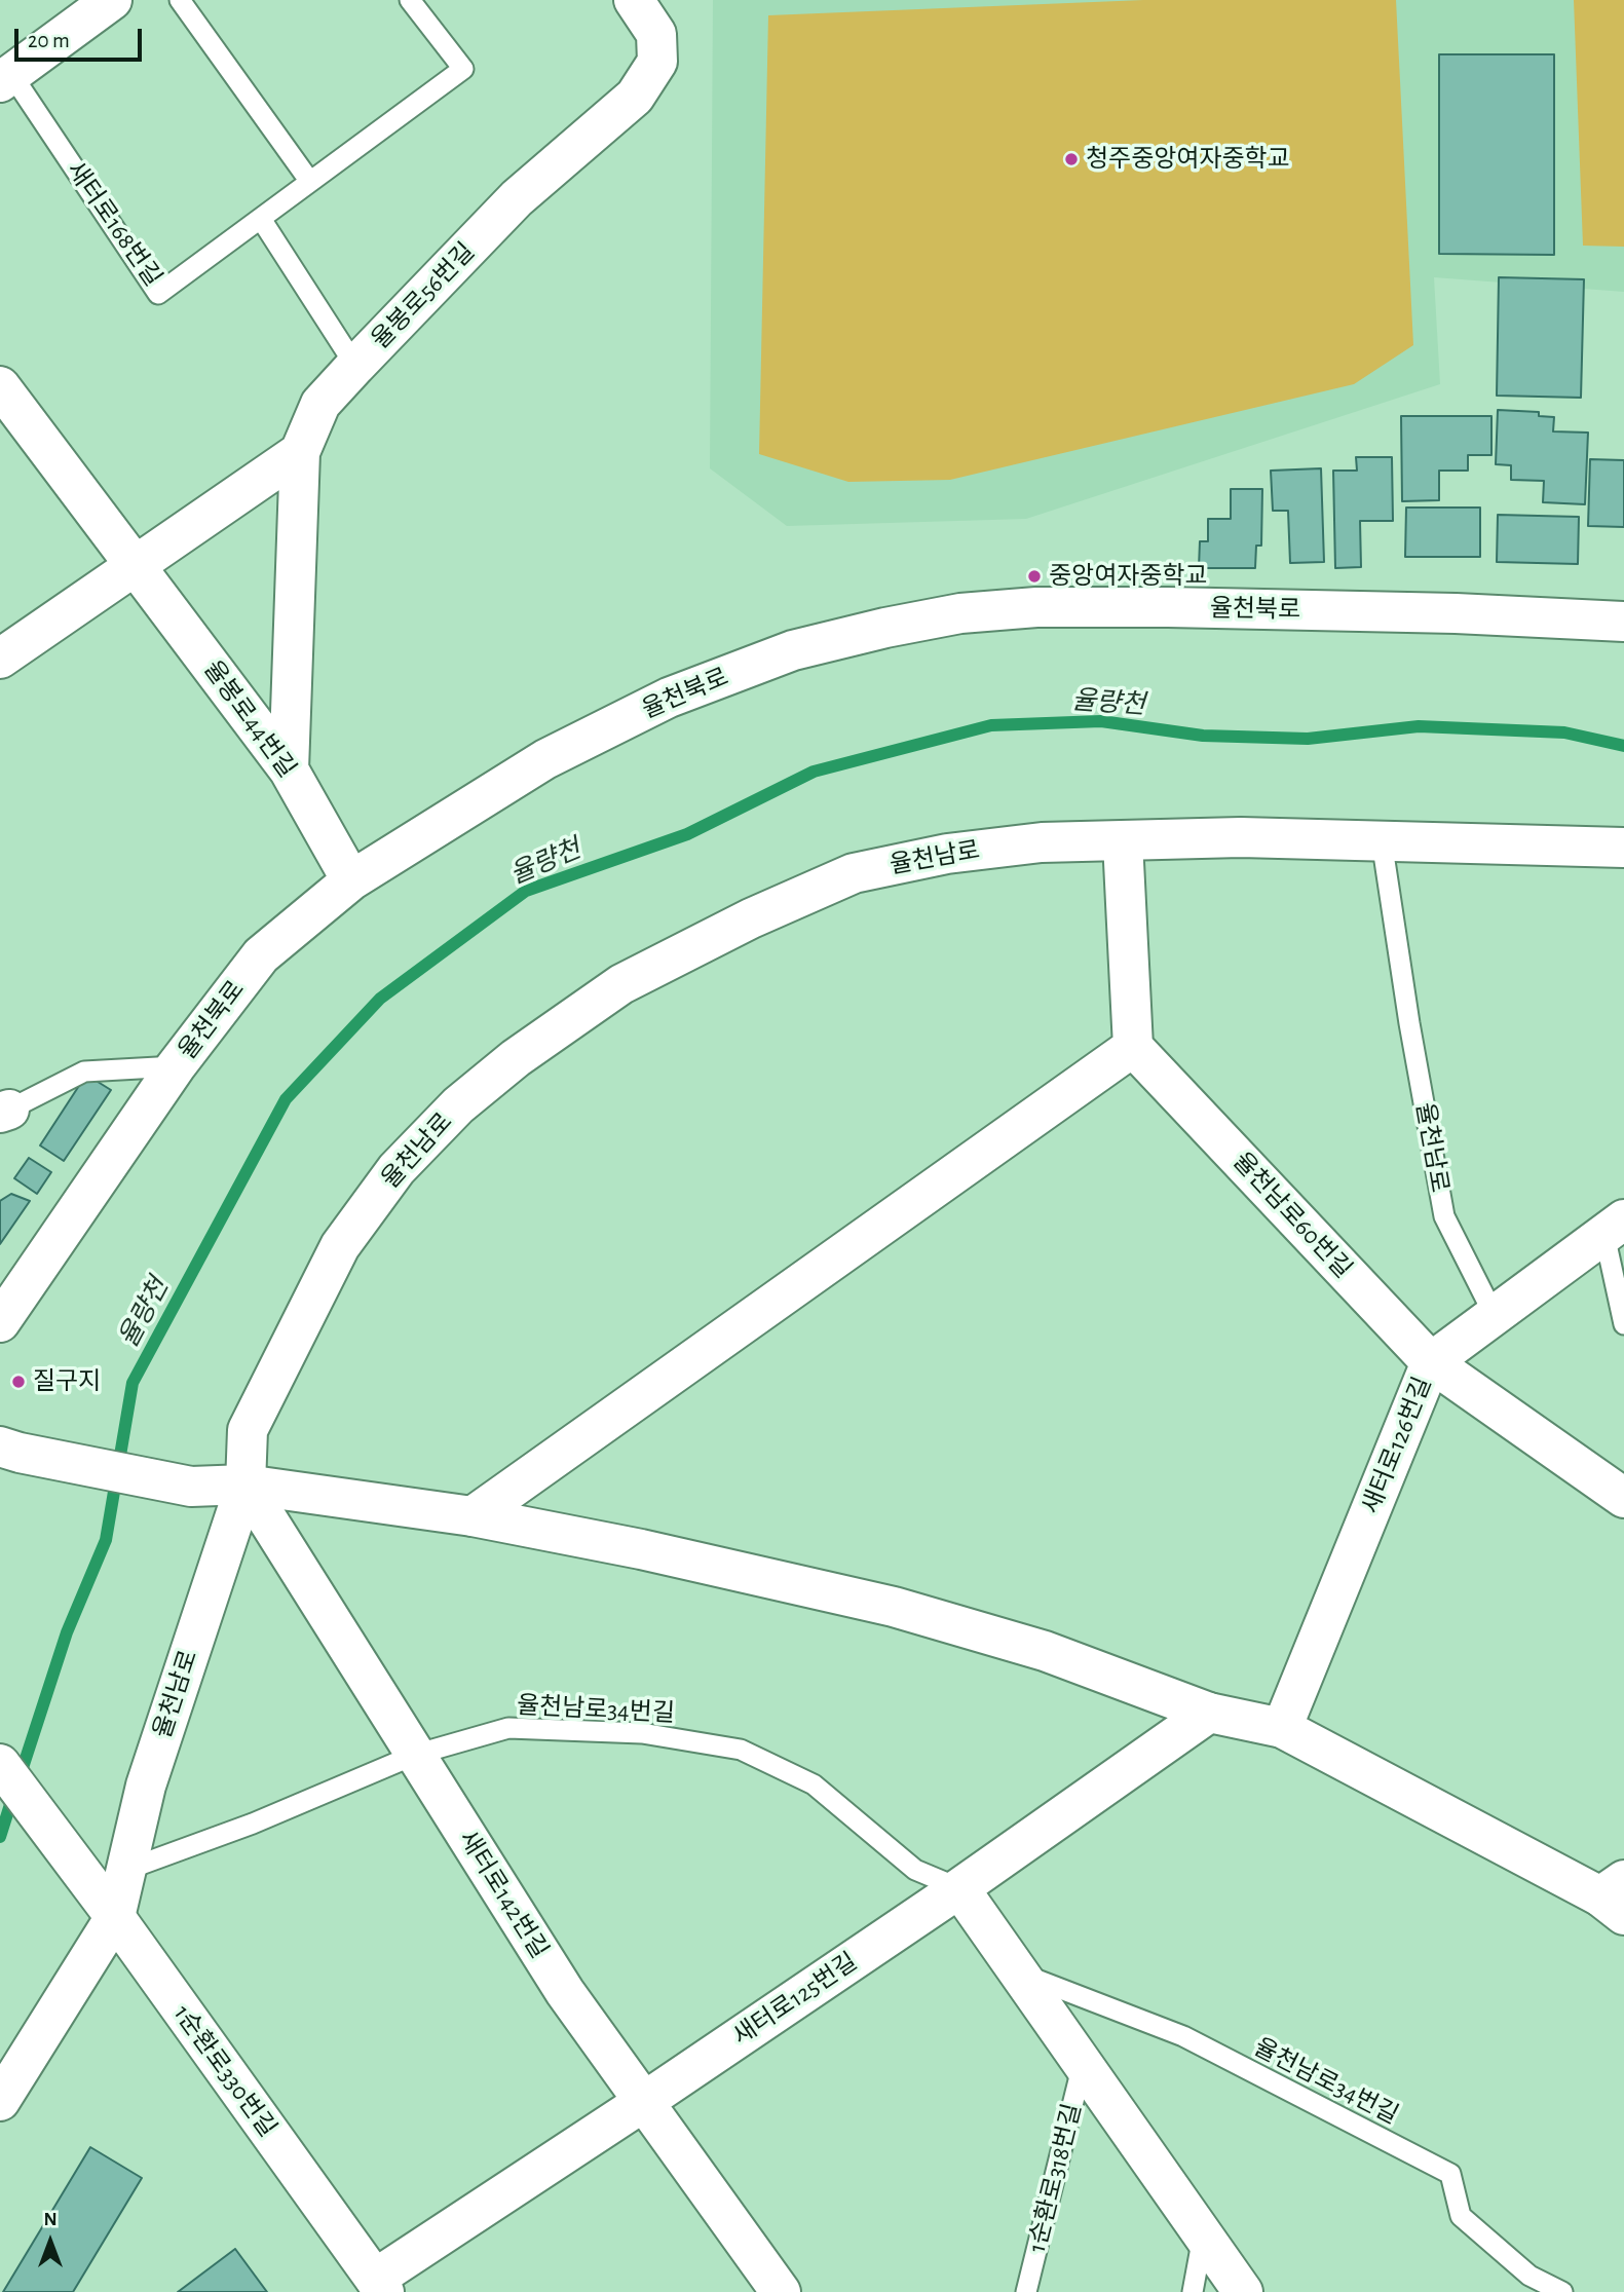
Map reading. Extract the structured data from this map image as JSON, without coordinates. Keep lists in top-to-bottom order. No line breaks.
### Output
{"streets":{"street":["새터로168번길","율봉로56번길","율천북로","율봉로44번길","율천남로","율천남로60번길","새터로126번길","새터로142번길","새터로125번길","1순환로330번길","1순환로318번길"],"lane":["율천남로34번길"]},"crossings":[["율천북로","율봉로44번길"],["율천남로","새터로126번길"],["율천남로","율천남로34번길"],["율천남로","새터로142번길"],["율천남로","1순환로330번길"],["율천남로60번길","새터로126번길"],["율천남로34번길","새터로142번길"],["율천남로34번길","새터로125번길"],["율천남로34번길","1순환로318번길"],["새터로142번길","새터로125번길"],["새터로125번길","1순환로330번길"],["새터로125번길","1순환로318번길"]],"water":["율량천"],"places":["청주중앙여자중학교","중앙여자중학교","질구지"],"scale_bar":"20 m","north":"top"}
